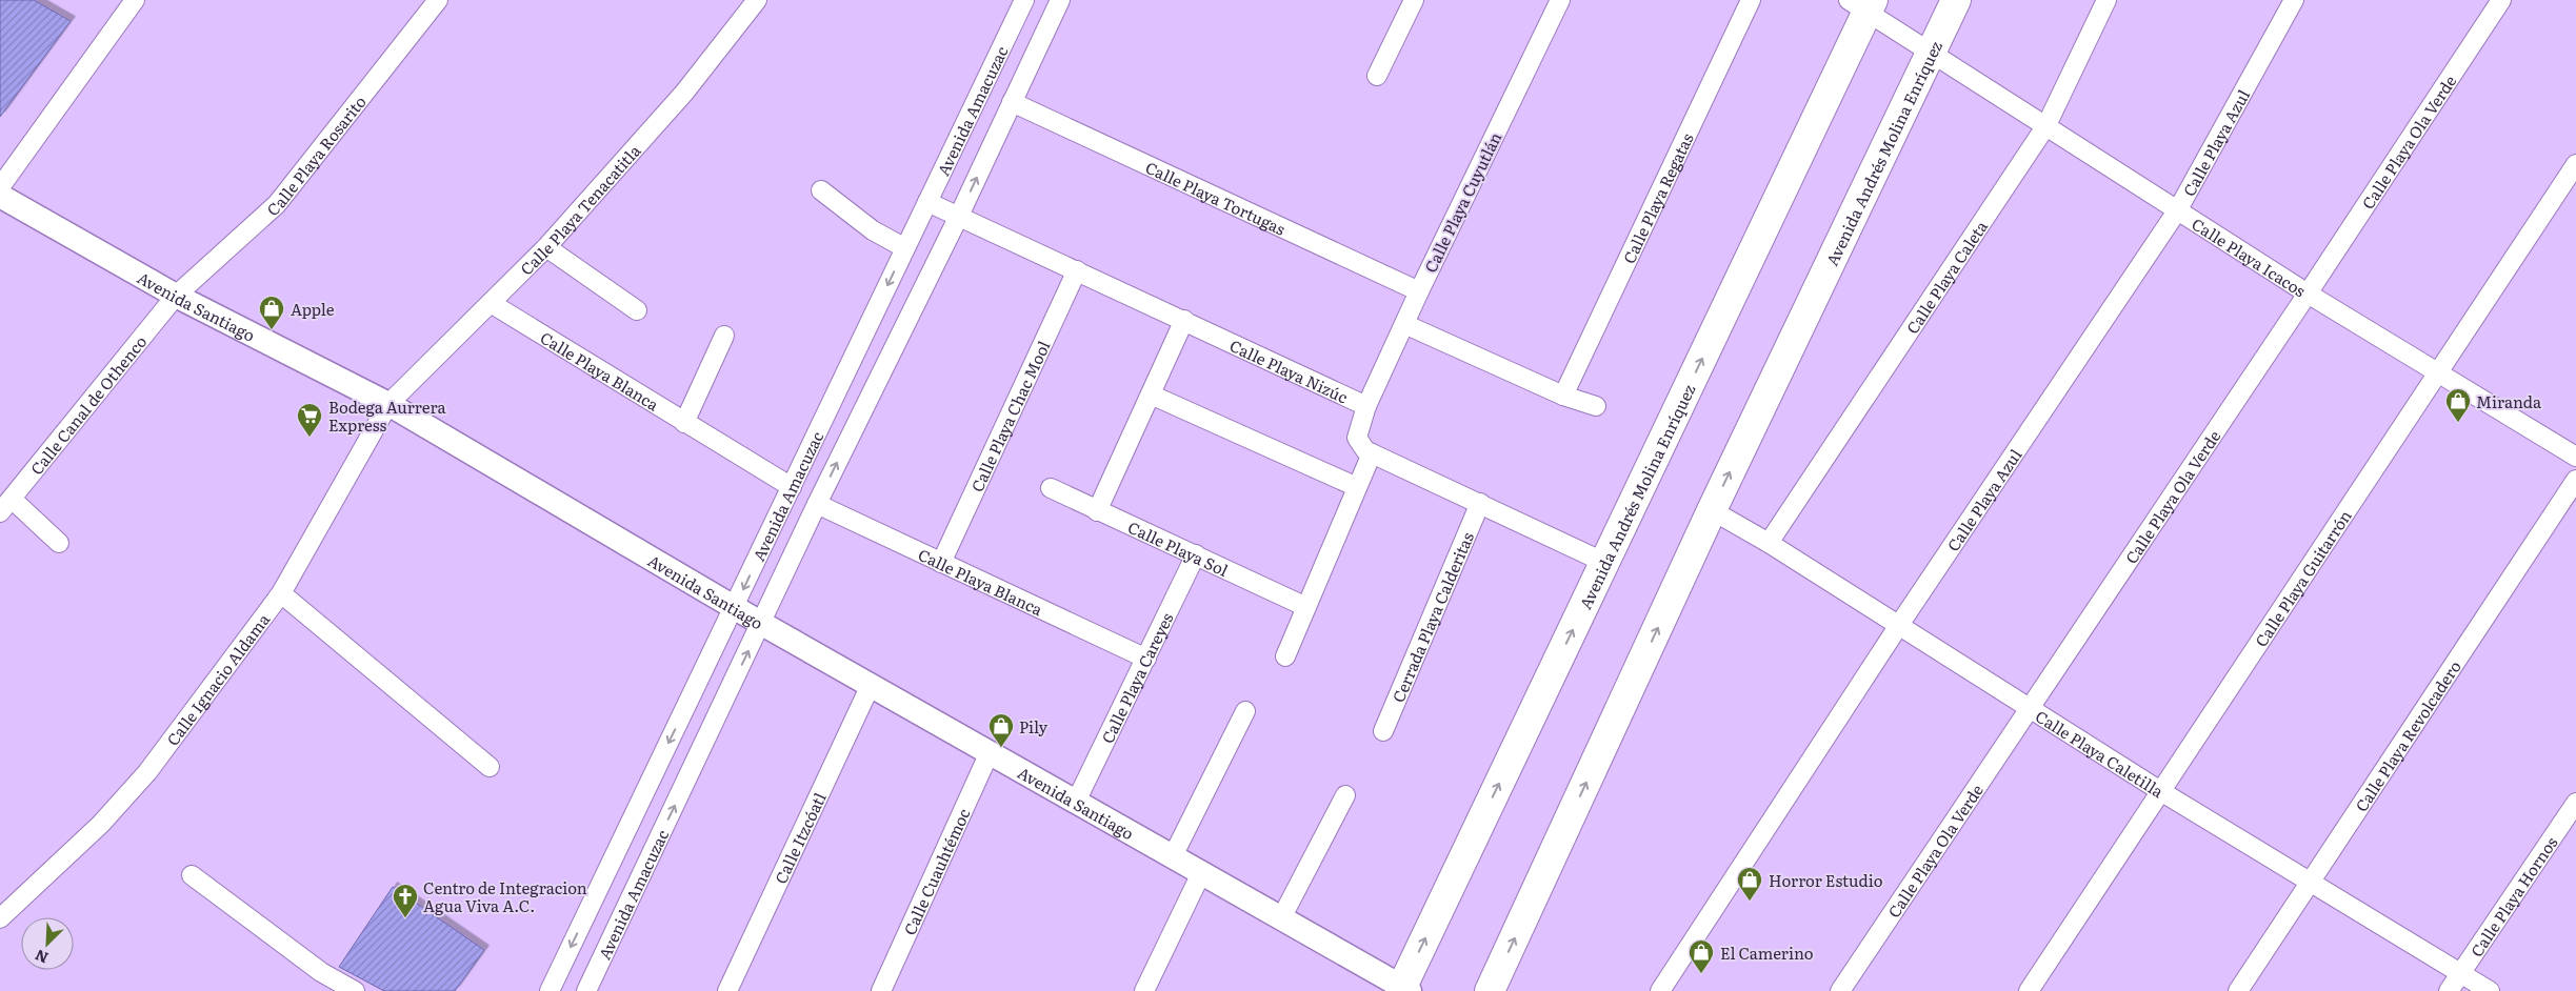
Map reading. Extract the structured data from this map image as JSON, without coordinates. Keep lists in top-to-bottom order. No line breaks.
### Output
{"streets":{"main road":["Avenida Andrés Molina Enríquez"],"street":["Avenida Amacuzac","Calle Playa Azul","Calle Playa Ola Verde","Calle Playa Rosarito","Calle Playa Tortugas","Calle Playa Regatas","Calle Playa Cuyutlán","Calle Playa Tenacatitla","Calle Playa Icacos","Calle Playa Caleta","Avenida Santiago","Calle Playa Nizúc","Calle Playa Blanca","Calle Canal de Othenco","Calle Playa Chac Mool","Calle Playa Sol","Calle Playa Guitarrón","Cerrada Playa Calderitas","Calle Ignacio Aldama","Calle Playa Careyes","Calle Playa Revolcadero","Calle Playa Caletilla","Calle Itzcóatl","Calle Cuauhtémoc","Calle Playa Hornos"]},"crossings":[["Avenida Amacuzac","Calle Playa Tortugas"],["Avenida Amacuzac","Avenida Santiago"],["Avenida Amacuzac","Calle Playa Nizúc"],["Avenida Amacuzac","Calle Playa Blanca"],["Calle Playa Azul","Calle Playa Icacos"],["Calle Playa Azul","Calle Playa Caletilla"],["Calle Playa Ola Verde","Calle Playa Icacos"],["Calle Playa Ola Verde","Calle Playa Caletilla"],["Avenida Andrés Molina Enríquez","Calle Playa Icacos"],["Avenida Andrés Molina Enríquez","Avenida Santiago"],["Avenida Andrés Molina Enríquez","Calle Playa Caletilla"],["Calle Playa Rosarito","Avenida Santiago"],["Calle Playa Rosarito","Calle Canal de Othenco"],["Calle Playa Tortugas","Calle Playa Cuyutlán"],["Calle Playa Cuyutlán","Calle Playa Nizúc"],["Calle Playa Tenacatitla","Avenida Santiago"],["Calle Playa Tenacatitla","Calle Playa Blanca"],["Calle Playa Tenacatitla","Calle Ignacio Aldama"],["Calle Playa Icacos","Calle Playa Caleta"],["Calle Playa Icacos","Calle Playa Guitarrón"],["Calle Playa Caleta","Calle Playa Caletilla"],["Avenida Santiago","Calle Canal de Othenco"],["Avenida Santiago","Calle Ignacio Aldama"],["Avenida Santiago","Calle Playa Careyes"],["Avenida Santiago","Calle Itzcóatl"],["Avenida Santiago","Calle Cuauhtémoc"],["Calle Playa Nizúc","Calle Playa Chac Mool"],["Calle Playa Blanca","Calle Playa Chac Mool"],["Calle Playa Blanca","Calle Playa Careyes"],["Calle Playa Sol","Calle Playa Careyes"],["Calle Playa Guitarrón","Calle Playa Caletilla"],["Calle Playa Revolcadero","Calle Playa Caletilla"],["Calle Playa Caletilla","Calle Playa Hornos"]],"one_way":["Avenida Andrés Molina Enríquez"],"places":{"shop":["Apple","Miranda","Pily","Horror Estudio","El Camerino"],"supermarket":["Bodega Aurrera Express"],"church":["Centro de Integracion Agua Viva A.C."]},"north":"bottom left"}
